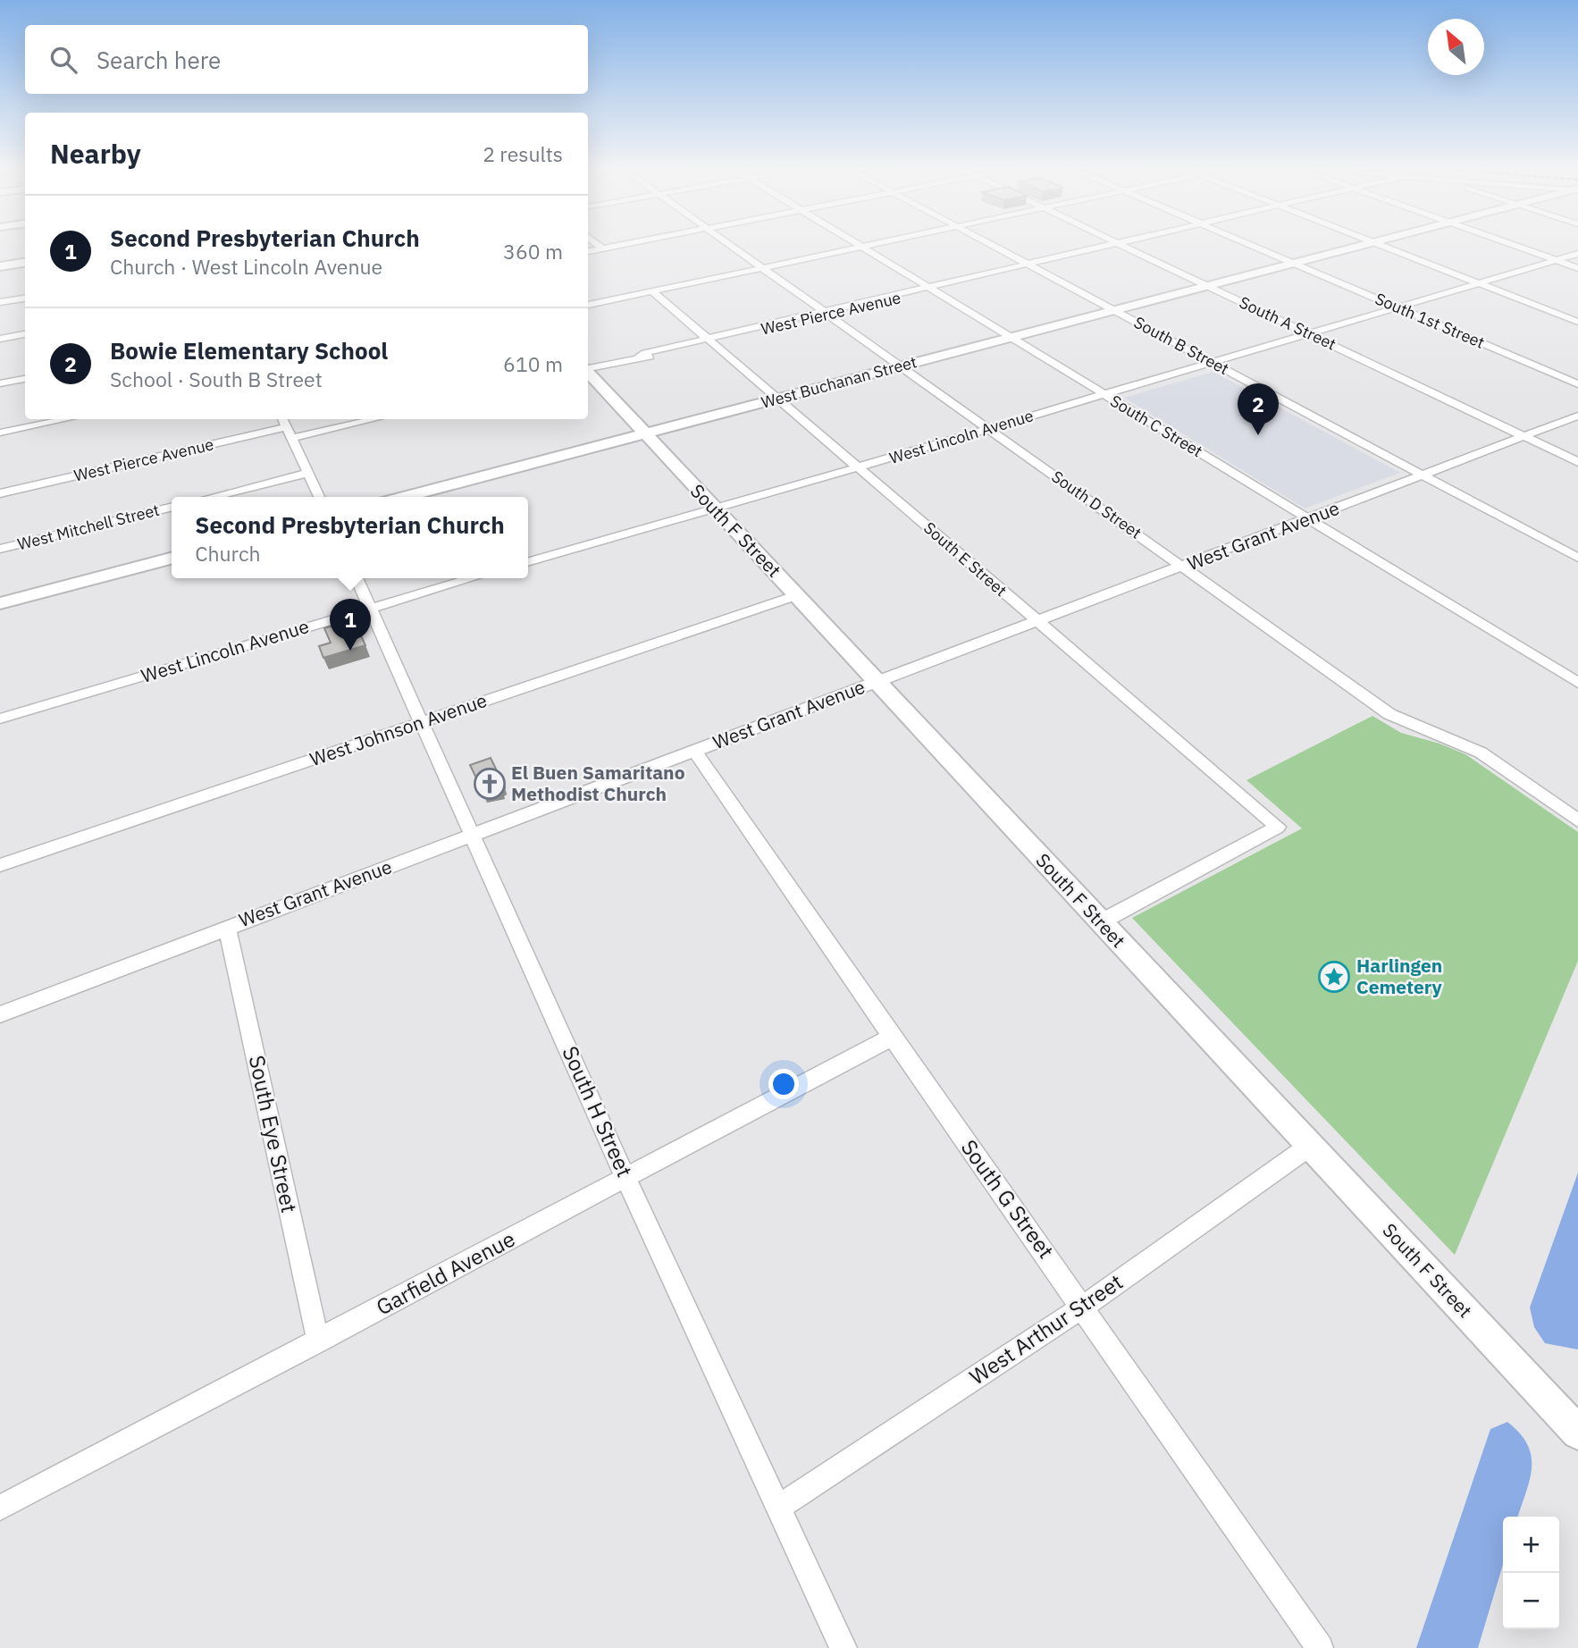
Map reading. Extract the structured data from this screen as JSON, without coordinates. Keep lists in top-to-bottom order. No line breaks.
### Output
{"streets":{"street":["West Pierce Avenue","South 1st Street","South A Street","South B Street","West Buchanan Street","South C Street","West Lincoln Avenue","South D Street","West Mitchell Street","South F Street","West Grant Avenue","South E Street","West Johnson Avenue","South H Street","South Eye Street","South G Street","Garfield Avenue","West Arthur Street"]},"crossings":[["West Pierce Avenue","South B Street"],["West Pierce Avenue","South C Street"],["West Pierce Avenue","South D Street"],["West Pierce Avenue","South E Street"],["South 1st Street","West Buchanan Street"],["South 1st Street","West Lincoln Avenue"],["South A Street","West Buchanan Street"],["South A Street","West Lincoln Avenue"],["South A Street","West Grant Avenue"],["South B Street","West Buchanan Street"],["South B Street","West Lincoln Avenue"],["South B Street","West Grant Avenue"],["West Buchanan Street","South C Street"],["West Buchanan Street","South D Street"],["West Buchanan Street","South F Street"],["West Buchanan Street","South E Street"],["South C Street","West Lincoln Avenue"],["South C Street","West Grant Avenue"],["West Lincoln Avenue","South D Street"],["West Lincoln Avenue","South F Street"],["West Lincoln Avenue","South E Street"],["West Lincoln Avenue","South H Street"],["South D Street","West Grant Avenue"],["South F Street","West Grant Avenue"],["South F Street","South E Street"],["South F Street","West Johnson Avenue"],["South F Street","West Arthur Street"],["West Grant Avenue","South E Street"],["West Grant Avenue","South H Street"],["West Grant Avenue","South Eye Street"],["West Grant Avenue","South G Street"],["West Johnson Avenue","South H Street"],["South H Street","Garfield Avenue"],["South H Street","West Arthur Street"],["South Eye Street","Garfield Avenue"],["South G Street","Garfield Avenue"],["South G Street","West Arthur Street"]],"places":{"church":["El Buen Samaritano Methodist Church"],"place":["Harlingen Cemetery"]},"north":"top left","page":{"search":"Search here","heading":["Nearby","2 results"],"list":[{"mark":"1","name":"Second Presbyterian Church","note":"Church · West Lincoln Avenue","value":"360 m"},{"mark":"2","name":"Bowie Elementary School","note":"School · South B Street","value":"610 m"}],"pins":["2","1"],"popup":["Second Presbyterian Church","Church"],"map_buttons":["+","−"]}}
